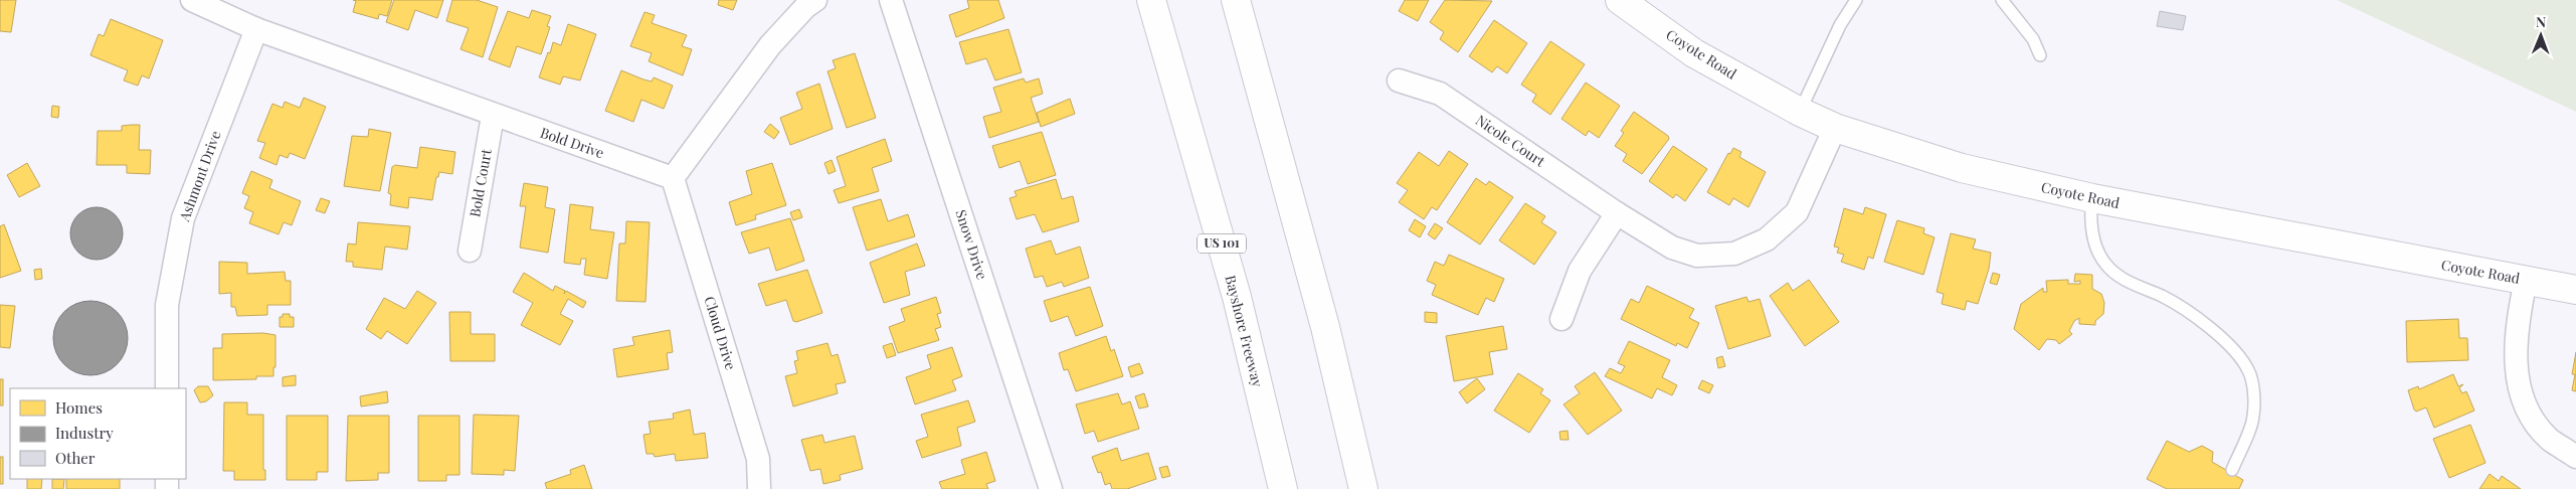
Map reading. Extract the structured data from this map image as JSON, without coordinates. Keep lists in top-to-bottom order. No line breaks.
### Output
{"streets":{"main road":["Coyote Road","US 101","Bayshore Freeway"],"street":["Nicole Court","Bold Drive","Ashmont Drive","Bold Court","Snow Drive","Cloud Drive"]},"crossings":[["Coyote Road","Nicole Court"],["Bold Drive","Ashmont Drive"],["Bold Drive","Bold Court"],["Bold Drive","Cloud Drive"]],"legend":["Homes","Industry","Other"],"north":"top"}
